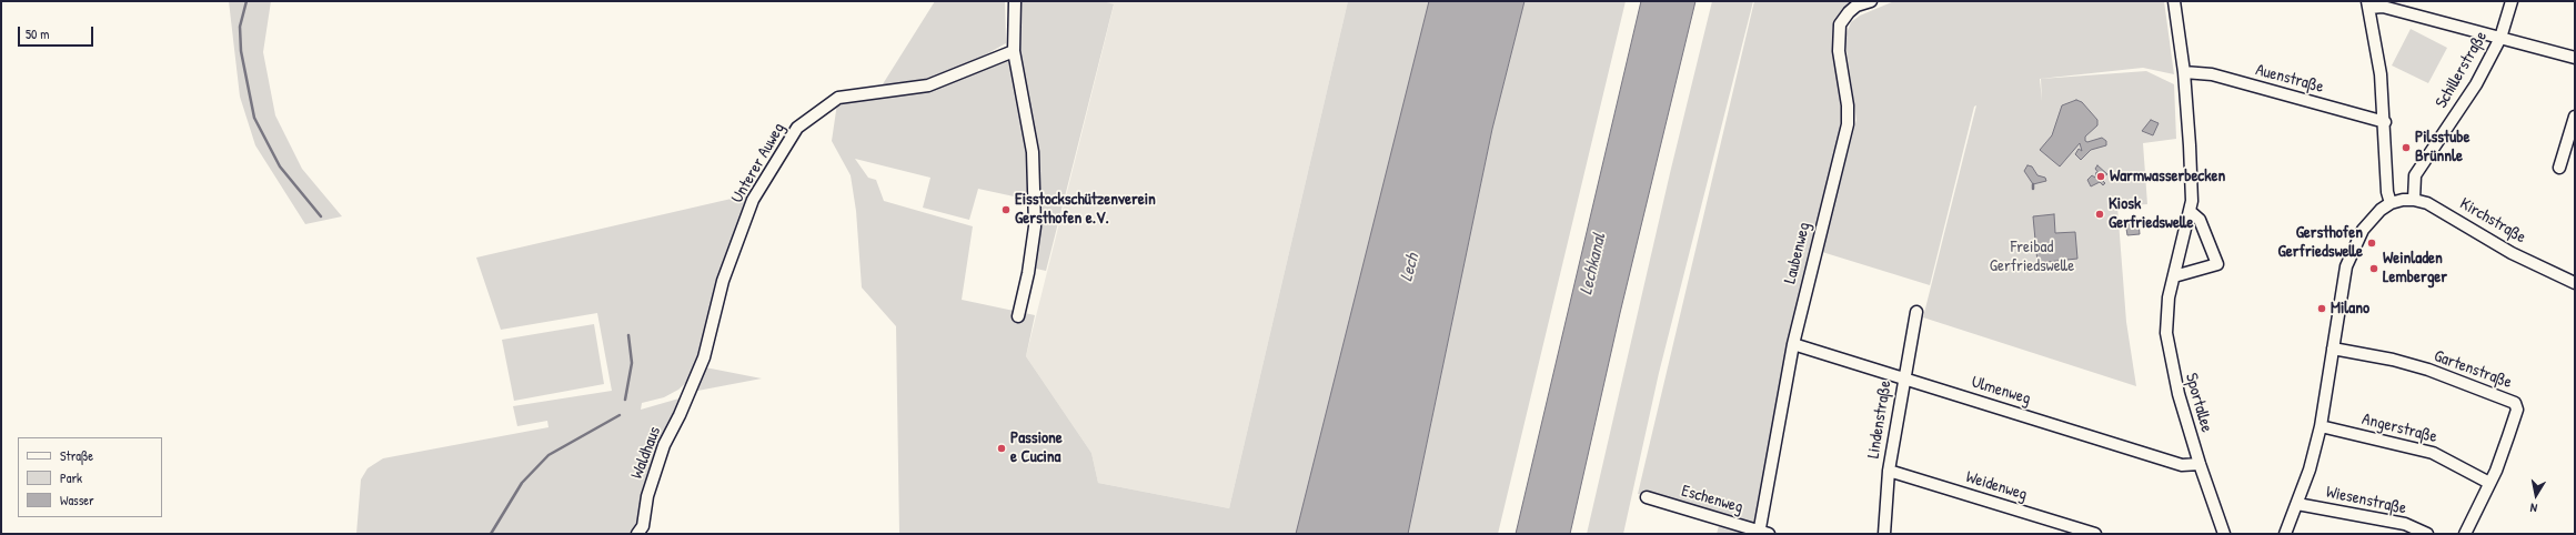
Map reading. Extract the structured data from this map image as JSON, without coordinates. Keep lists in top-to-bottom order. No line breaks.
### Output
{"streets":{"street":["Schillerstraße","Auenstraße","Unterer Auweg","Kirchstraße","Laubenweg","Gartenstraße","Ulmenweg","Sportallee","Lindenstraße","Angerstraße","Waldhaus","Weidenweg","Eschenweg","Wiesenstraße"]},"crossings":[["Schillerstraße","Kirchstraße"],["Auenstraße","Sportallee"],["Unterer Auweg","Waldhaus"],["Laubenweg","Ulmenweg"],["Laubenweg","Eschenweg"],["Gartenstraße","Angerstraße"],["Ulmenweg","Sportallee"],["Ulmenweg","Lindenstraße"],["Lindenstraße","Weidenweg"]],"water":["Lechkanal","Lech"],"parks":["Freibad Gerfriedswelle"],"places":["Pilsstube Brünnle","Warmwasserbecken","Eisstockschützenverein Gersthofen e.V.","Kiosk Gerfriedswelle","Gersthofen Gerfriedswelle","Weinladen Lemberger","Milano","Passione e Cucina"],"legend":["Straße","Park","Wasser"],"scale_bar":"50 m","north":"bottom"}
